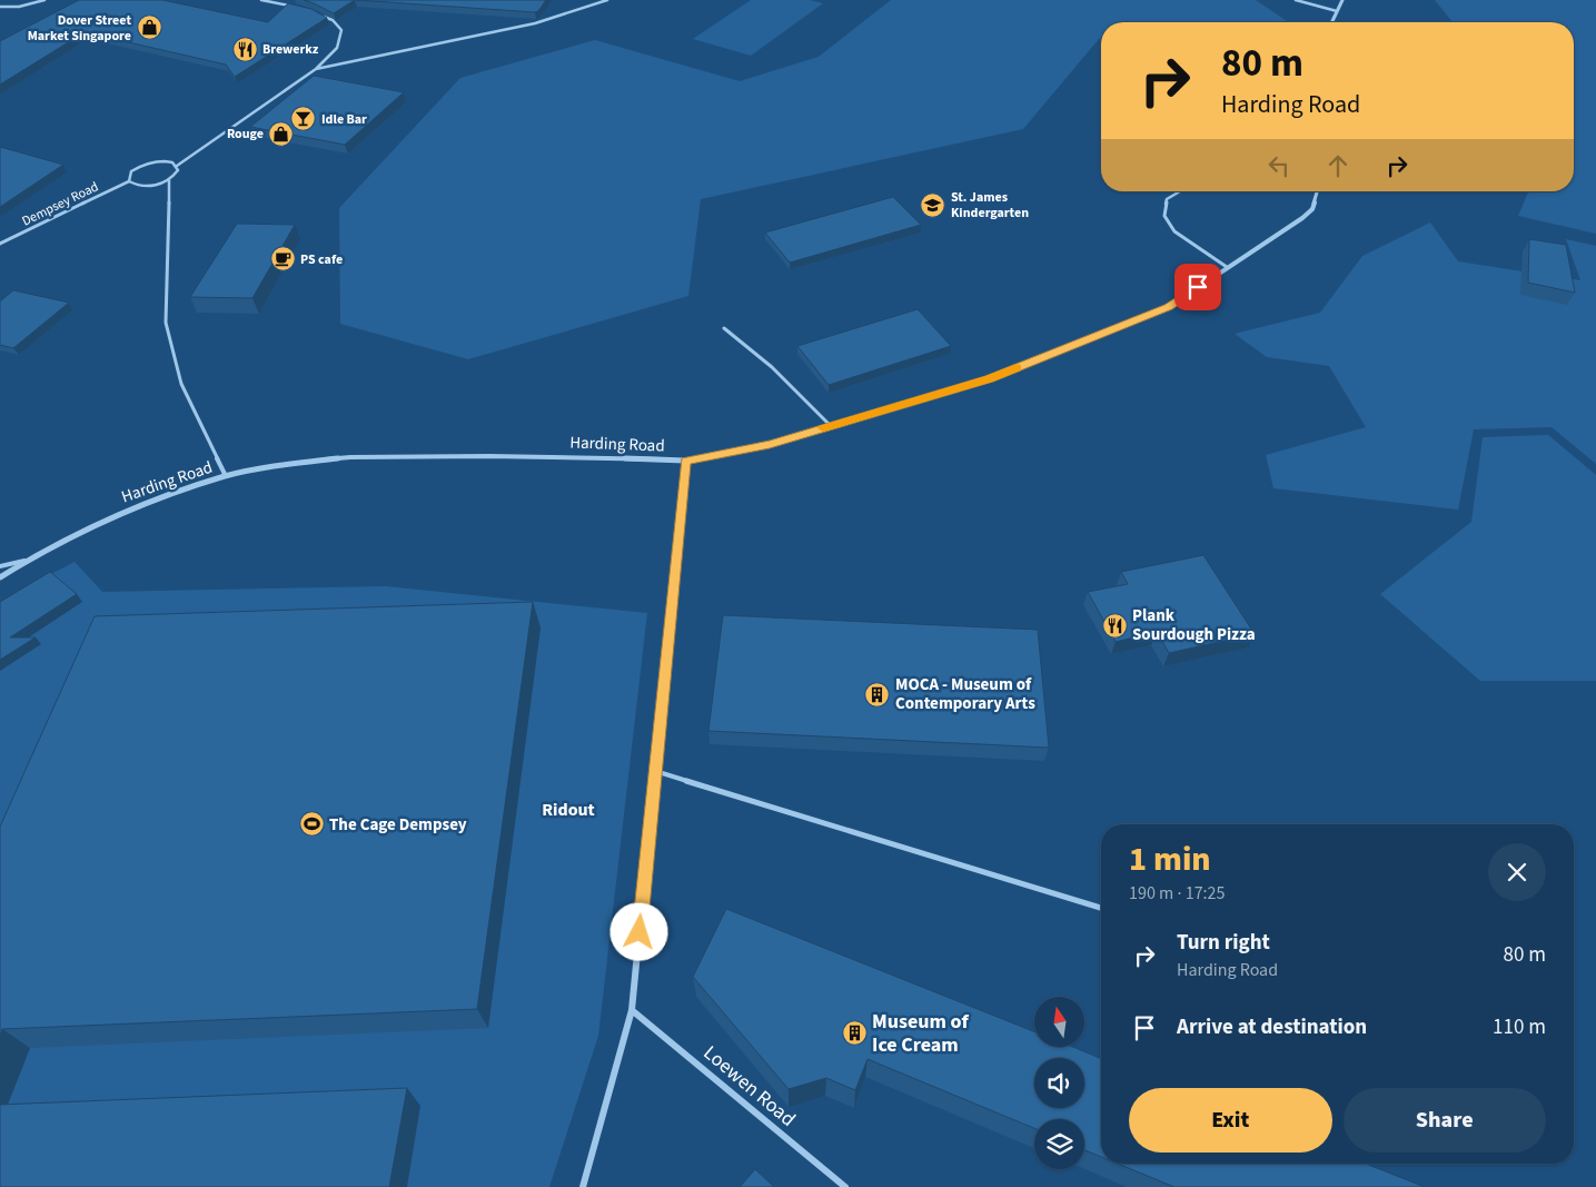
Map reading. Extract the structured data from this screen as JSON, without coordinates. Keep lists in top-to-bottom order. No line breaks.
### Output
{"streets":{"street":["Harding Road","Loewen Road"],"lane":["Dempsey Road"]},"districts":["Ridout"],"places":{"shop":["Dover Street Market Singapore","Rouge"],"restaurant":["Brewerkz","Plank Sourdough Pizza"],"bar":["Idle Bar"],"school or university":["St. James Kindergarten"],"cafe":["PS cafe"],"building":["MOCA - Museum of Contemporary Arts","Museum of Ice Cream"],"sports":["The Cage Dempsey"]},"north":"top","page":{"turn":["80 m","Harding Road"],"heading":["1 min","190 m · 17:25"],"list":[{"name":"Turn right","note":"Harding Road","value":"80 m"},{"name":"Arrive at destination","value":"110 m"}],"buttons":["Exit","Share"]}}
